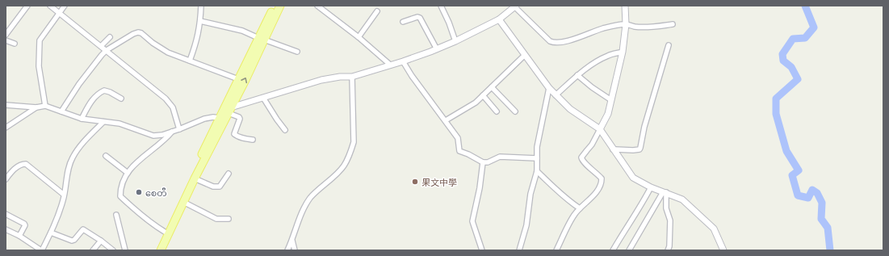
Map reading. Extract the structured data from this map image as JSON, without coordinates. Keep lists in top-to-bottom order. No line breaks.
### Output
{"places":["果文中學","စေတီ"]}
